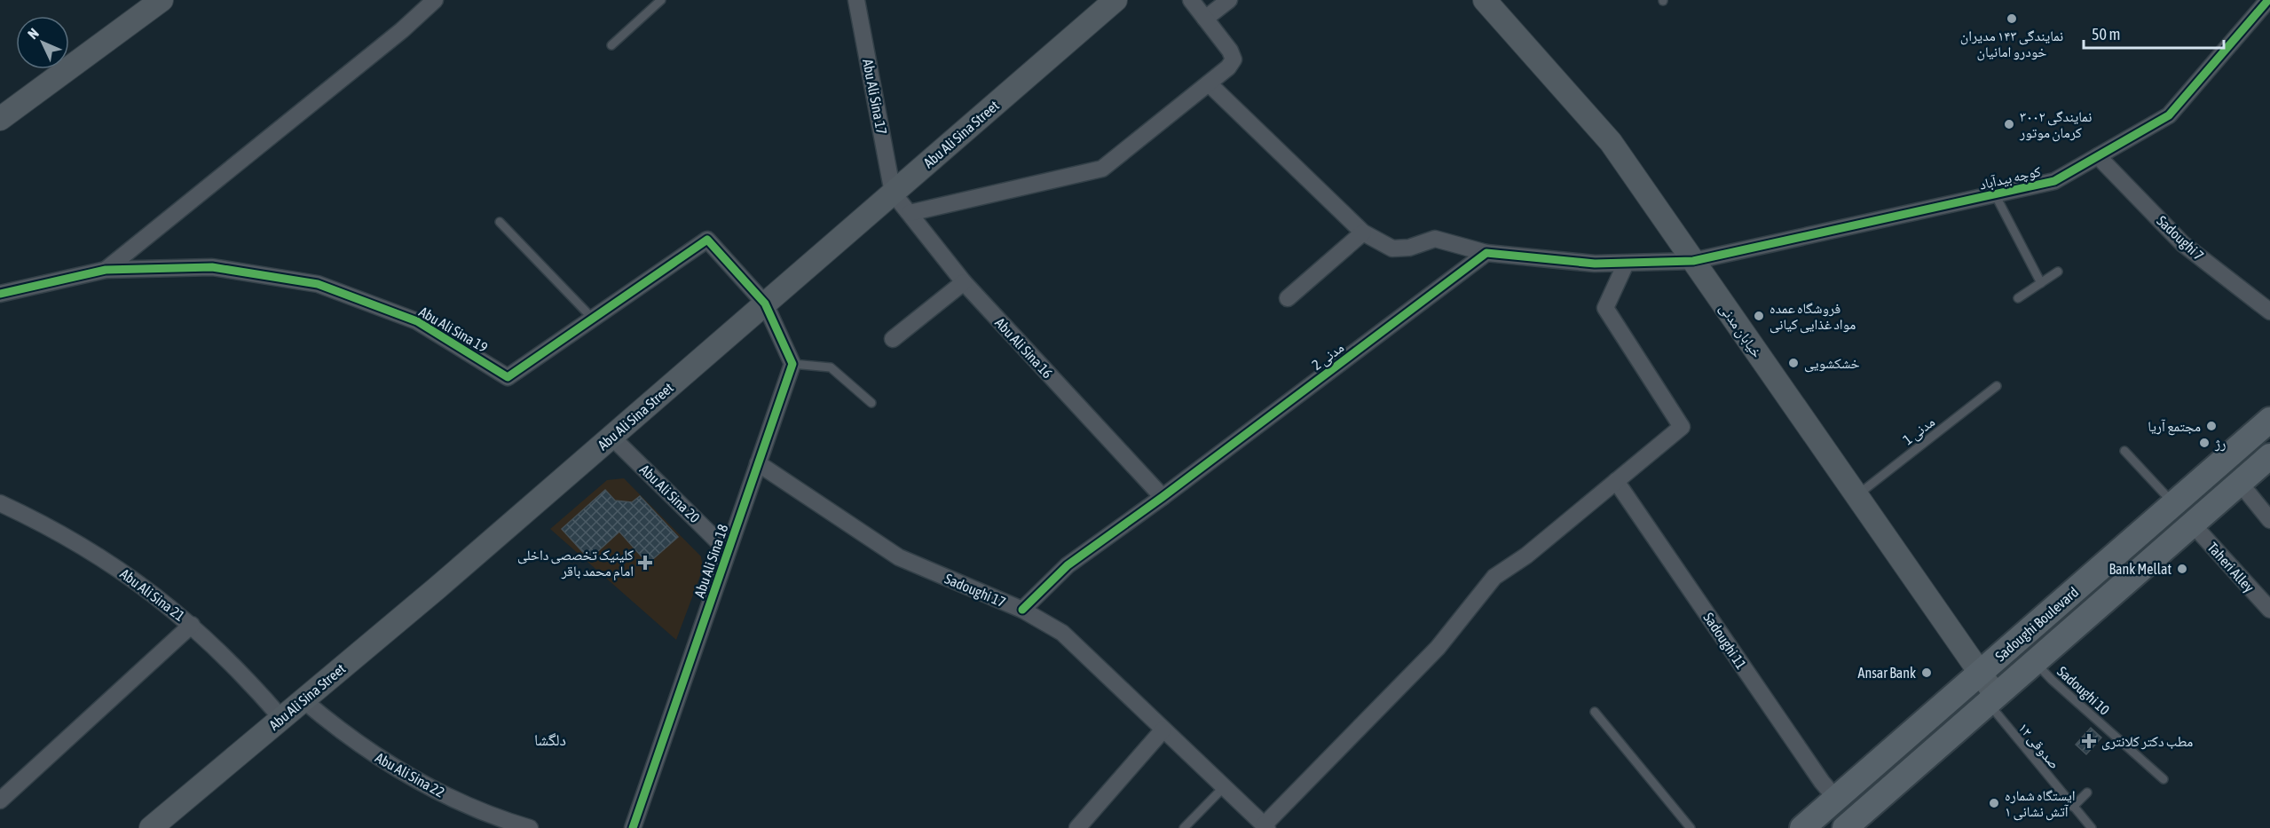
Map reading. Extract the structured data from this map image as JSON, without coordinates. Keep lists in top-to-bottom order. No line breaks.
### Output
{"streets":{"main road":["Abu Ali Sina Street","خیابان مدنی","Sadoughi Boulevard"],"street":["Abu Ali Sina 17","کوچه بیدآباد","Sadoughi 7","Abu Ali Sina 19","Abu Ali Sina 16","مدنی 2","Abu Ali Sina 20","Abu Ali Sina 18","Taheri Alley","Sadoughi 17","Abu Ali Sina 21","Sadoughi 11","Abu Ali Sina 22"],"lane":["مدنی 1","Sadoughi 10","صدوقی ۱۲"]},"crossings":[["Abu Ali Sina 17","Abu Ali Sina Street"],["Abu Ali Sina 17","Abu Ali Sina 16"],["Abu Ali Sina Street","Abu Ali Sina 19"],["Abu Ali Sina Street","Abu Ali Sina 16"],["Abu Ali Sina Street","Abu Ali Sina 20"],["Abu Ali Sina Street","Abu Ali Sina 21"],["Abu Ali Sina Street","Abu Ali Sina 22"],["کوچه بیدآباد","Sadoughi 7"],["کوچه بیدآباد","خیابان مدنی"],["خیابان مدنی","مدنی 1"],["خیابان مدنی","Sadoughi Boulevard"],["خیابان مدنی","صدوقی ۱۲"],["Abu Ali Sina 16","مدنی 2"],["مدنی 2","Sadoughi 17"],["Abu Ali Sina 20","Abu Ali Sina 18"],["Abu Ali Sina 18","Sadoughi 17"],["Taheri Alley","Sadoughi Boulevard"],["Sadoughi Boulevard","Sadoughi 11"],["Sadoughi Boulevard","Sadoughi 10"],["Sadoughi Boulevard","صدوقی ۱۲"]],"districts":["دلگشا"],"places":{"other":["نمایندگی ۱۴۳ مدیران خودرو امانیان","نمایندگی ۳۰۰۲ کرمان موتور","فروشگاه عمده مواد غذایی کیانی","خشکشویی","مجتمع آریا","رژ","Bank Mellat","Ansar Bank","ایستگاه شماره ۱ آتش نشانی"],"health":["کلینیک تخصصی داخلی امام محمد باقر","مطب دکتر کلانتری"]},"scale_bar":"50 m","north":"top left"}
